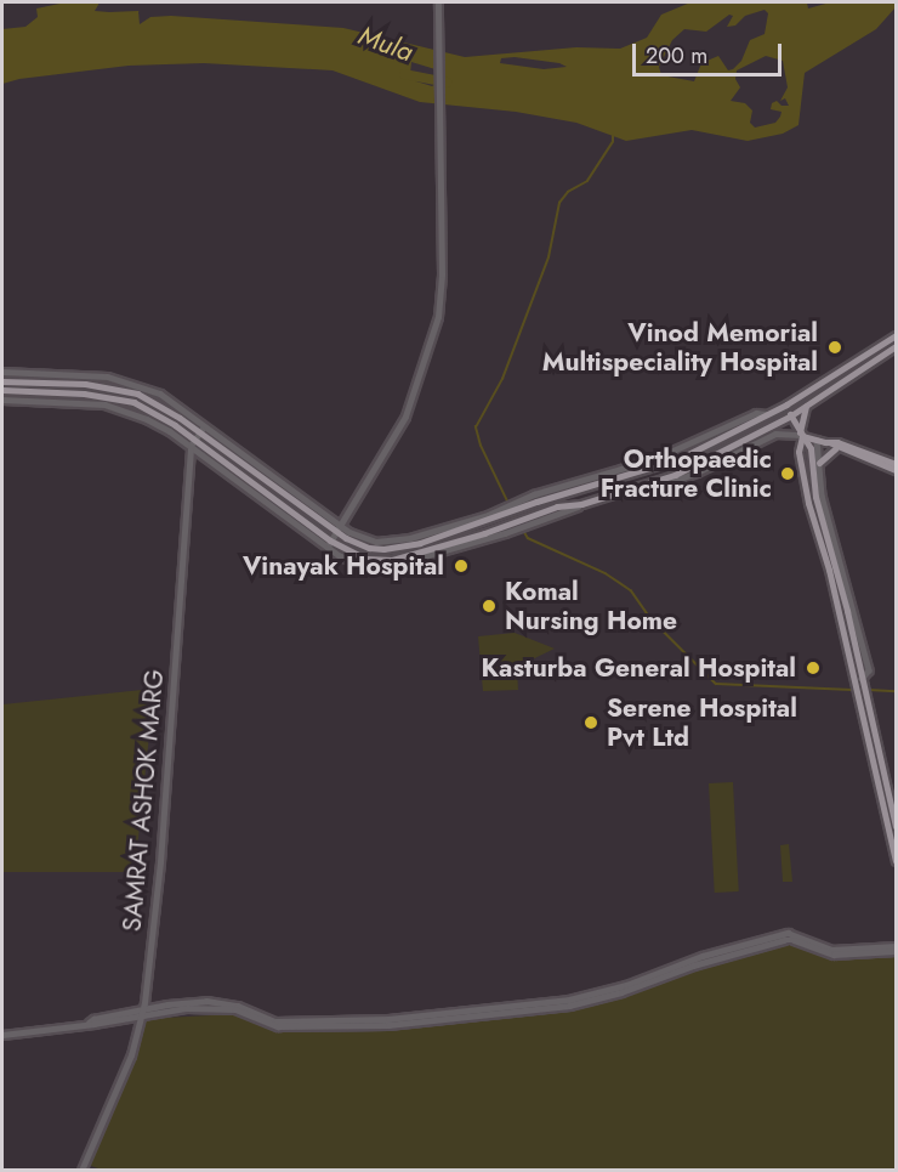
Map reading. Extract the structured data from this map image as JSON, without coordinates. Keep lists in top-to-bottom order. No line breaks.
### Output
{"streets":{"street":["SAMRAT ASHOK MARG"]},"water":["Mula"],"places":["Vinod Memorial Multispeciality Hospital","Orthopaedic Fracture Clinic","Vinayak Hospital","Komal Nursing Home","Kasturba General Hospital","Serene Hospital Pvt Ltd"],"scale_bar":"200 m"}
